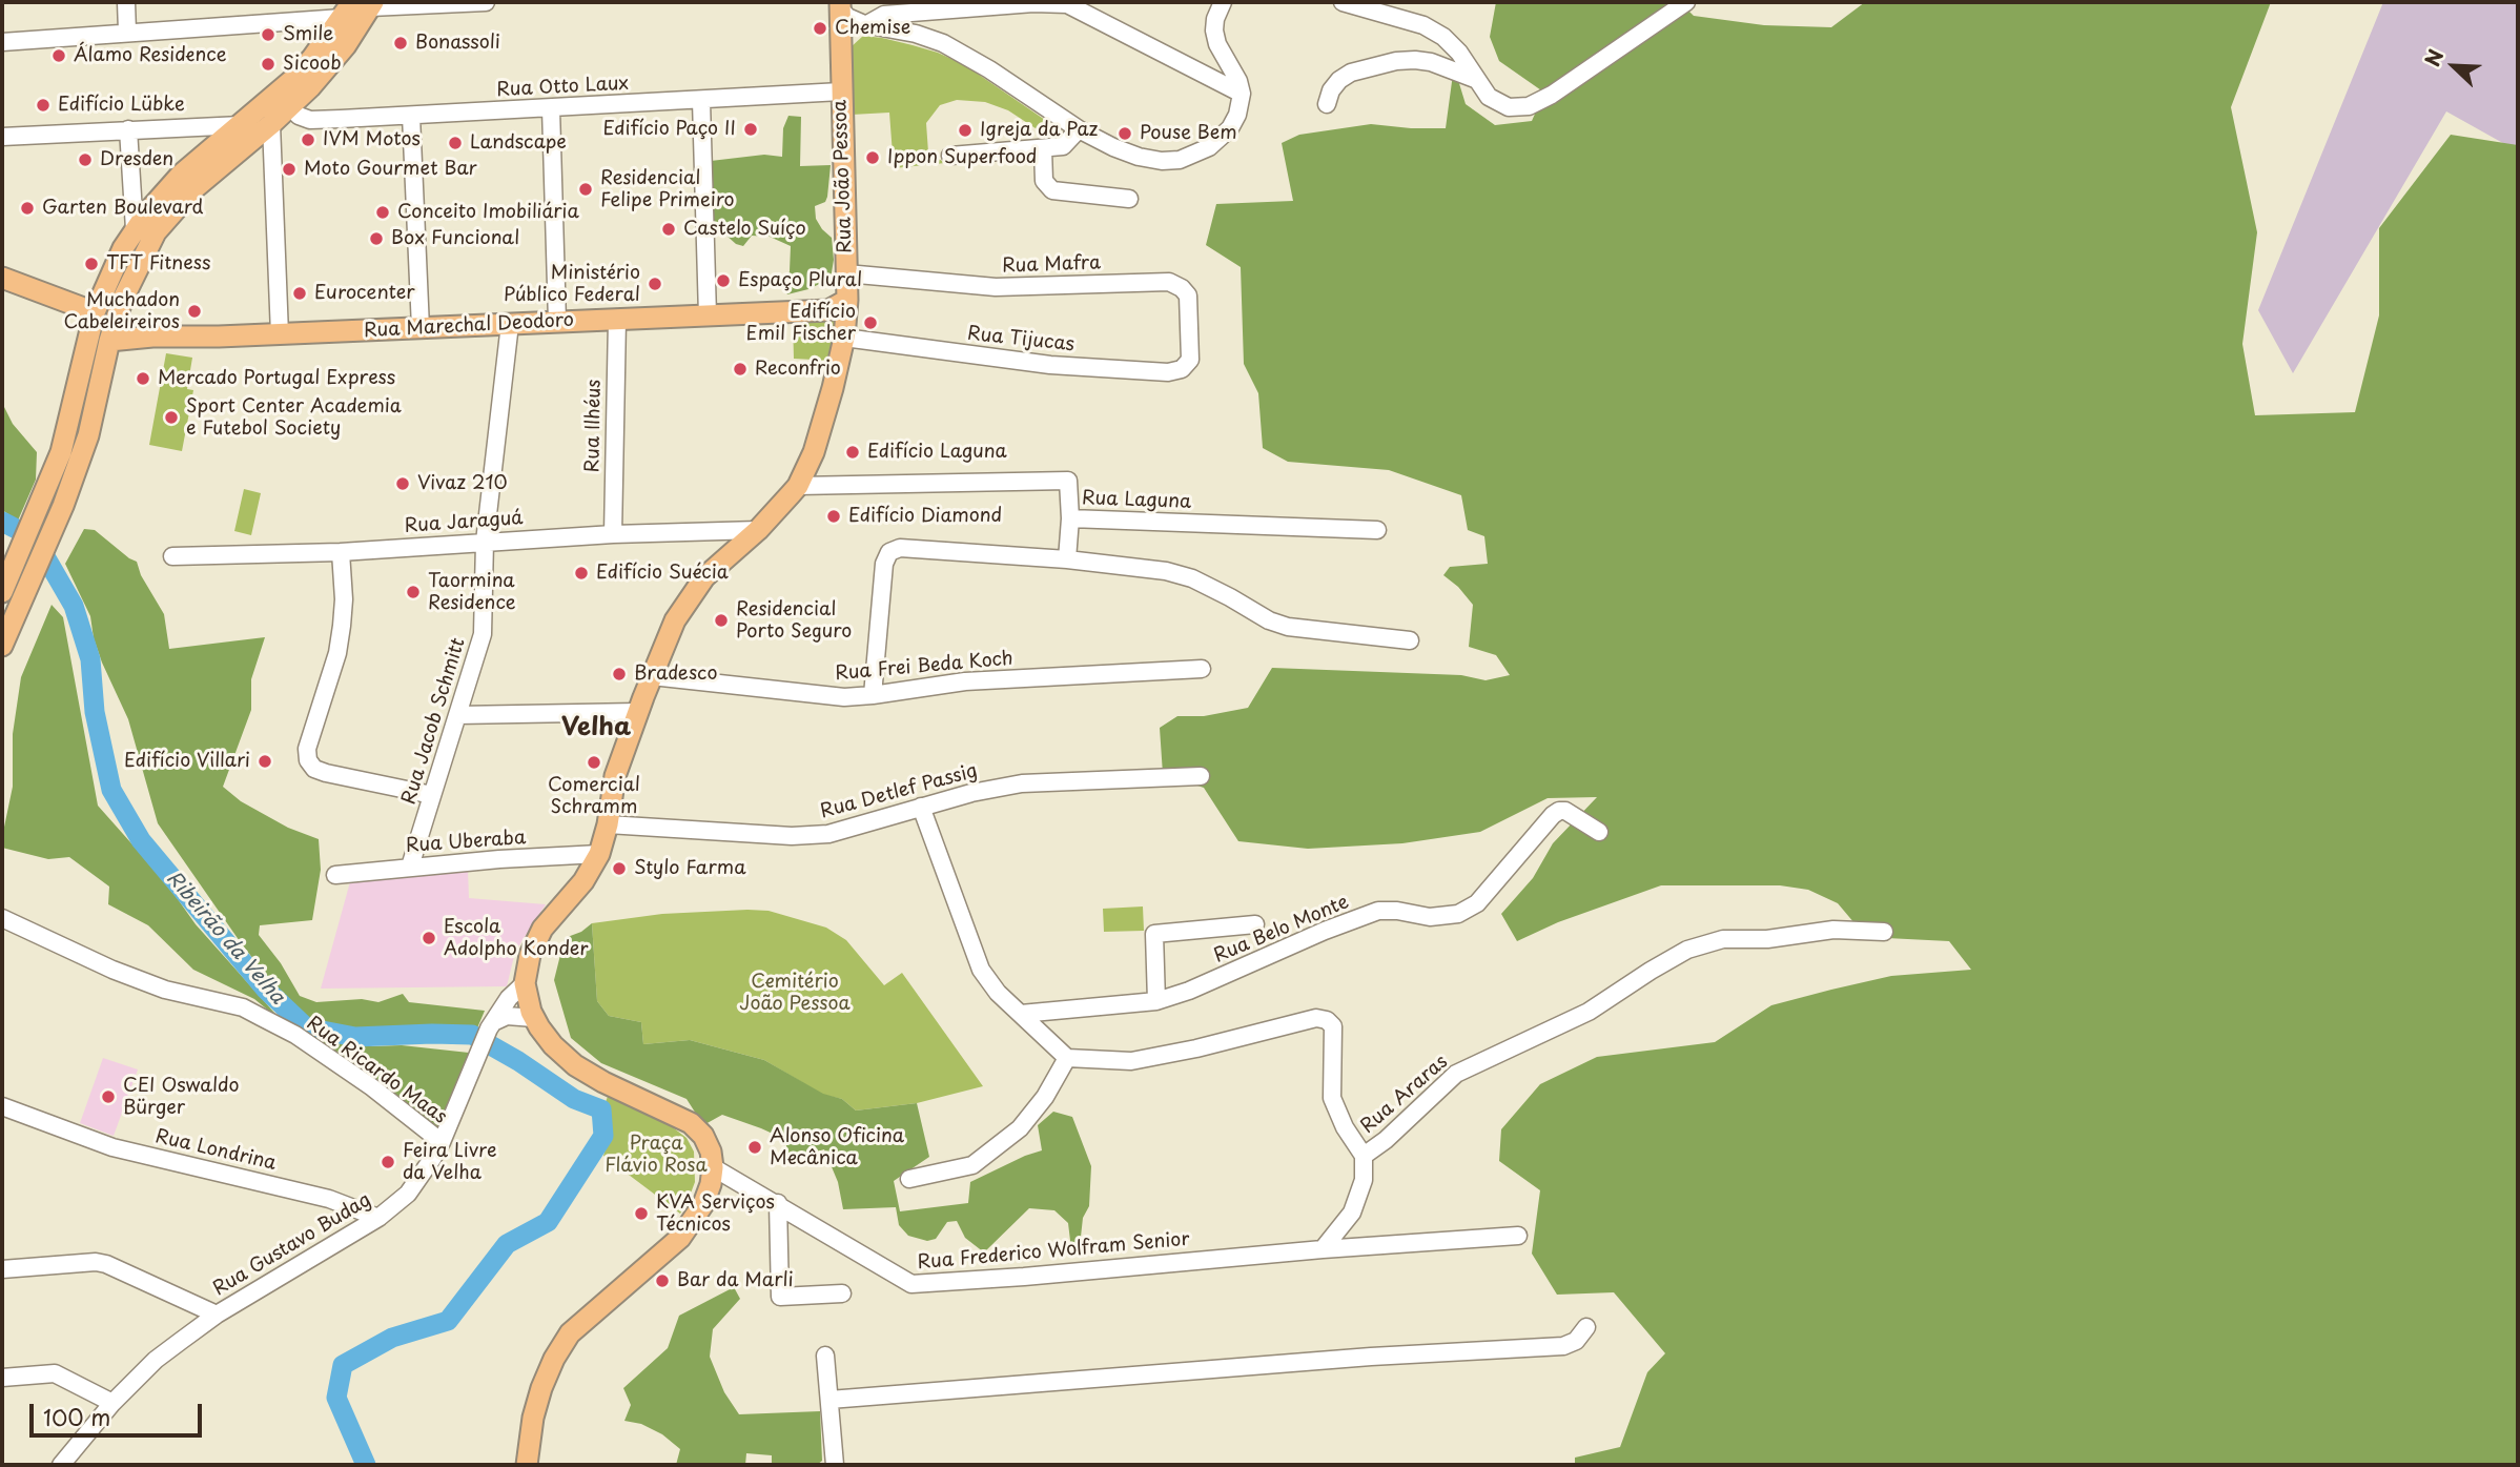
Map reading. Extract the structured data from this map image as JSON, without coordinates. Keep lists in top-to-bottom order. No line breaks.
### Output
{"streets":{"main road":["Rua João Pessoa","Rua Marechal Deodoro"],"street":["Rua Otto Laux","Rua Mafra","Rua Tijucas","Rua Ilhéus","Rua Laguna","Rua Jaraguá","Rua Frei Beda Koch","Rua Jacob Schmitt","Rua Detlef Passig","Rua Uberaba","Rua Belo Monte","Rua Ricardo Maas","Rua Araras","Rua Londrina","Rua Gustavo Budag","Rua Frederico Wolfram Senior"]},"crossings":[["Rua Otto Laux","Rua João Pessoa"],["Rua João Pessoa","Rua Mafra"],["Rua João Pessoa","Rua Marechal Deodoro"],["Rua João Pessoa","Rua Tijucas"],["Rua João Pessoa","Rua Laguna"],["Rua João Pessoa","Rua Jaraguá"],["Rua João Pessoa","Rua Frei Beda Koch"],["Rua João Pessoa","Rua Detlef Passig"],["Rua João Pessoa","Rua Uberaba"],["Rua João Pessoa","Rua Gustavo Budag"],["Rua Mafra","Rua Tijucas"],["Rua Marechal Deodoro","Rua Ilhéus"],["Rua Marechal Deodoro","Rua Jacob Schmitt"],["Rua Ilhéus","Rua Jaraguá"],["Rua Jaraguá","Rua Jacob Schmitt"],["Rua Jacob Schmitt","Rua Uberaba"],["Rua Ricardo Maas","Rua Gustavo Budag"],["Rua Londrina","Rua Gustavo Budag"]],"districts":["Velha"],"water":["Ribeirão da Velha"],"parks":["Cemitério João Pessoa","Praça Flávio Rosa"],"places":["Chemise","Smile","Bonassoli","Álamo Residence","Sicoob","Edifício Lübke","Edifício Paço II","Igreja da Paz","Pouse Bem","IVM Motos","Landscape","Ippon Superfood","Dresden","Moto Gourmet Bar","Residencial Felipe Primeiro","Garten Boulevard","Conceito Imobiliária","Castelo Suíço","Box Funcional","TFT Fitness","Espaço Plural","Ministério Público Federal","Eurocenter","Muchadon Cabeleireiros","Edifício Emil Fischer","Reconfrio","Mercado Portugal Express","Sport Center Academia e Futebol Society","Edifício Laguna","Vivaz 210","Edifício Diamond","Edifício Suécia","Taormina Residence","Residencial Porto Seguro","Bradesco","Edifício Villari","Comercial Schramm","Stylo Farma","Escola Adolpho Konder","CEI Oswaldo Bürger","Alonso Oficina Mecânica","Feira Livre da Velha","KVA Serviços Técnicos","Bar da Marli"],"scale_bar":"100 m","north":"top left"}
